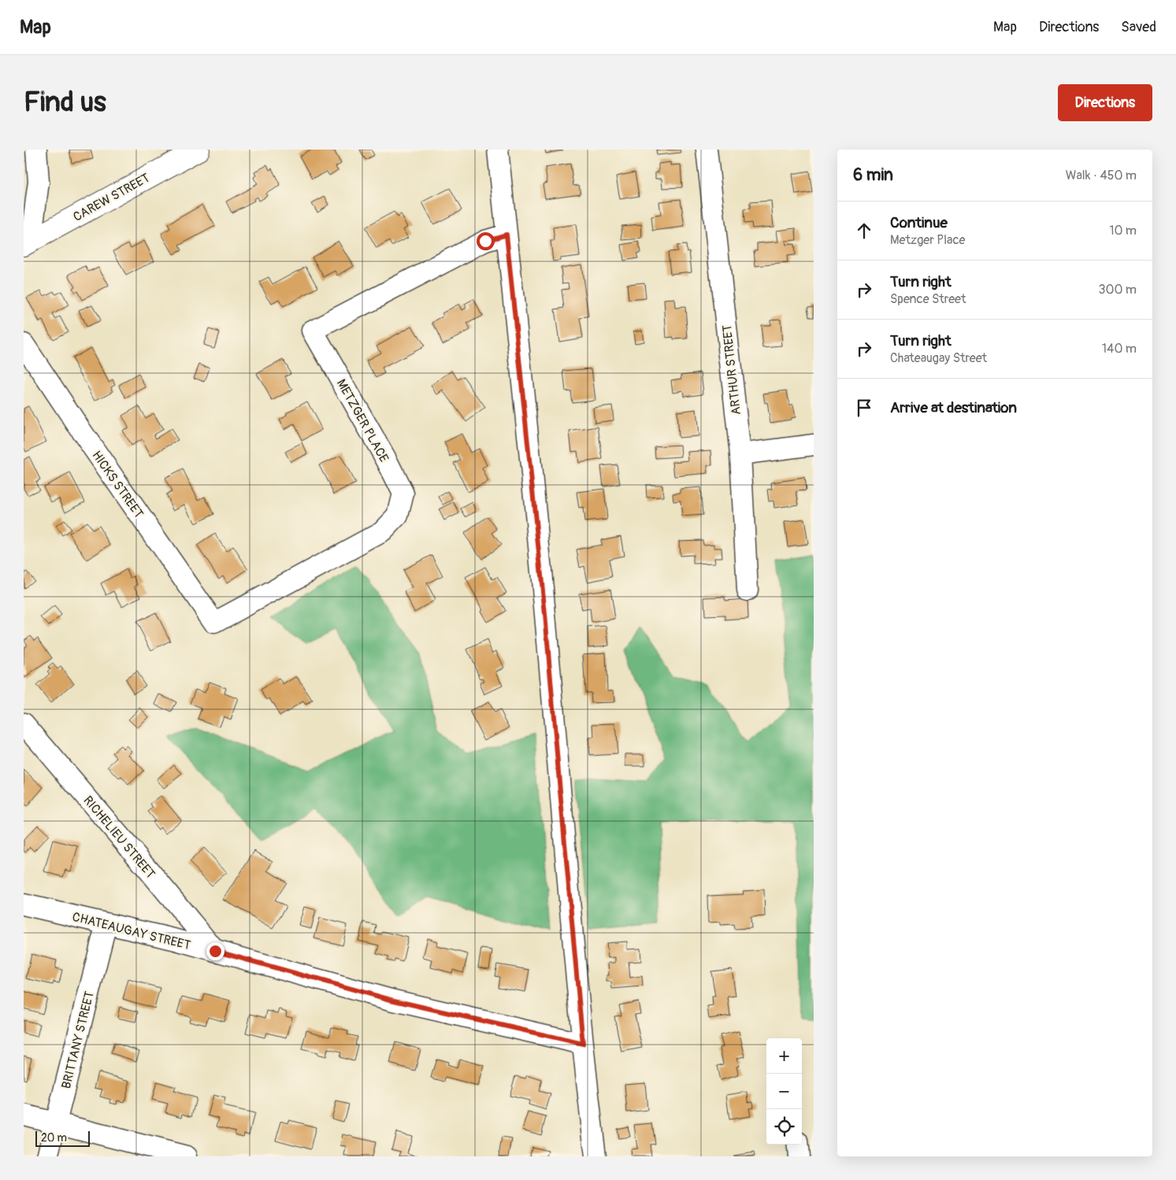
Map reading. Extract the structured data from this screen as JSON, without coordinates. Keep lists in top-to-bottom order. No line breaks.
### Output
{"streets":{"street":["CAREW STREET","ARTHUR STREET","METZGER PLACE","HICKS STREET","RICHELIEU STREET","CHATEAUGAY STREET","BRITTANY STREET"]},"crossings":[["METZGER PLACE","HICKS STREET"],["RICHELIEU STREET","CHATEAUGAY STREET"],["CHATEAUGAY STREET","BRITTANY STREET"]],"scale_bar":"20 m","page":{"header":"Map","nav":["Map","Directions","Saved"],"buttons":"Directions","title":"Find us","heading":["6 min","Walk · 450 m"],"list":[["Continue","Metzger Place","10 m"],["Turn right","Spence Street","300 m"],["Turn right","Chateaugay Street","140 m"],"Arrive at destination"],"map_buttons":["+","−"],"scale":"20 m"}}
